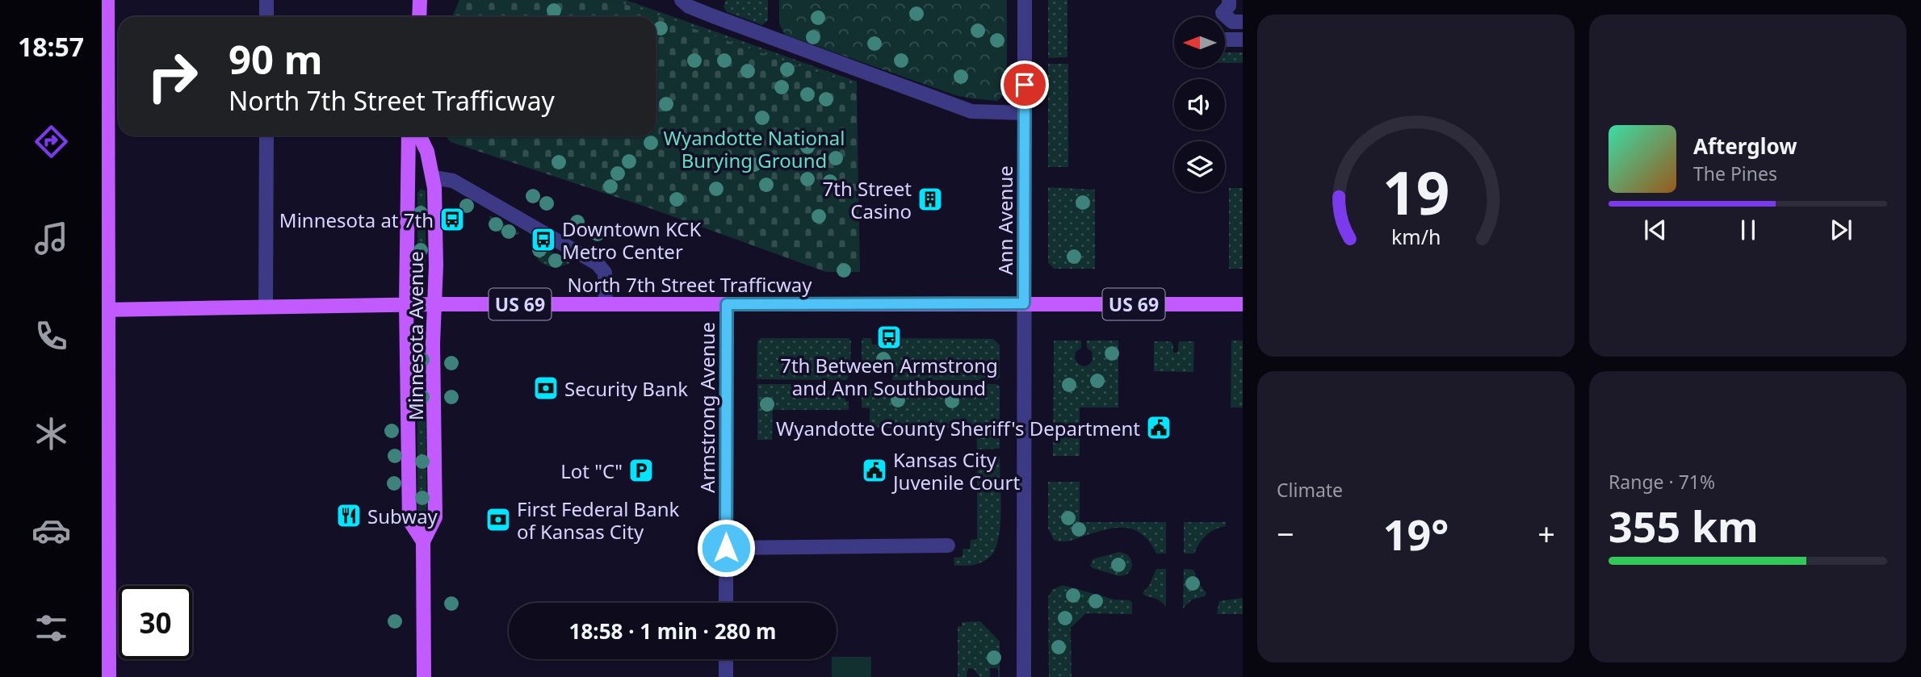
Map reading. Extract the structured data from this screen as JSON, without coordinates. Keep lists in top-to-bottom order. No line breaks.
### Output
{"streets":{"main road":["North 7th Street Trafficway","US 69","Minnesota Avenue"],"street":["Ann Avenue","Armstrong Avenue"]},"crossings":[["Ann Avenue","North 7th Street Trafficway"],["North 7th Street Trafficway","Minnesota Avenue"],["North 7th Street Trafficway","Armstrong Avenue"]],"parks":["Wyandotte National Burying Ground"],"places":{"building":["7th Street Casino"],"bus stop":["Minnesota at 7th","Downtown KCK Metro Center","7th Between Armstrong and Ann Southbound"],"bank":["Security Bank","First Federal Bank of Kansas City"],"public building":["Wyandotte County Sheriff's Department","Kansas City Juvenile Court"],"parking":["Lot \"C\""],"restaurant":["Subway"]},"north":"left","page":{"tabs":"18:57","turn":["90 m","North 7th Street Trafficway"],"song":["Afterglow","The Pines"],"tile":["Climate",["Range · 71%","355 km"]],"heat":["−","19°","+"],"limit":"30","trip":"18:58 · 1 min · 280 m","gauge":["19","km/h"]}}
